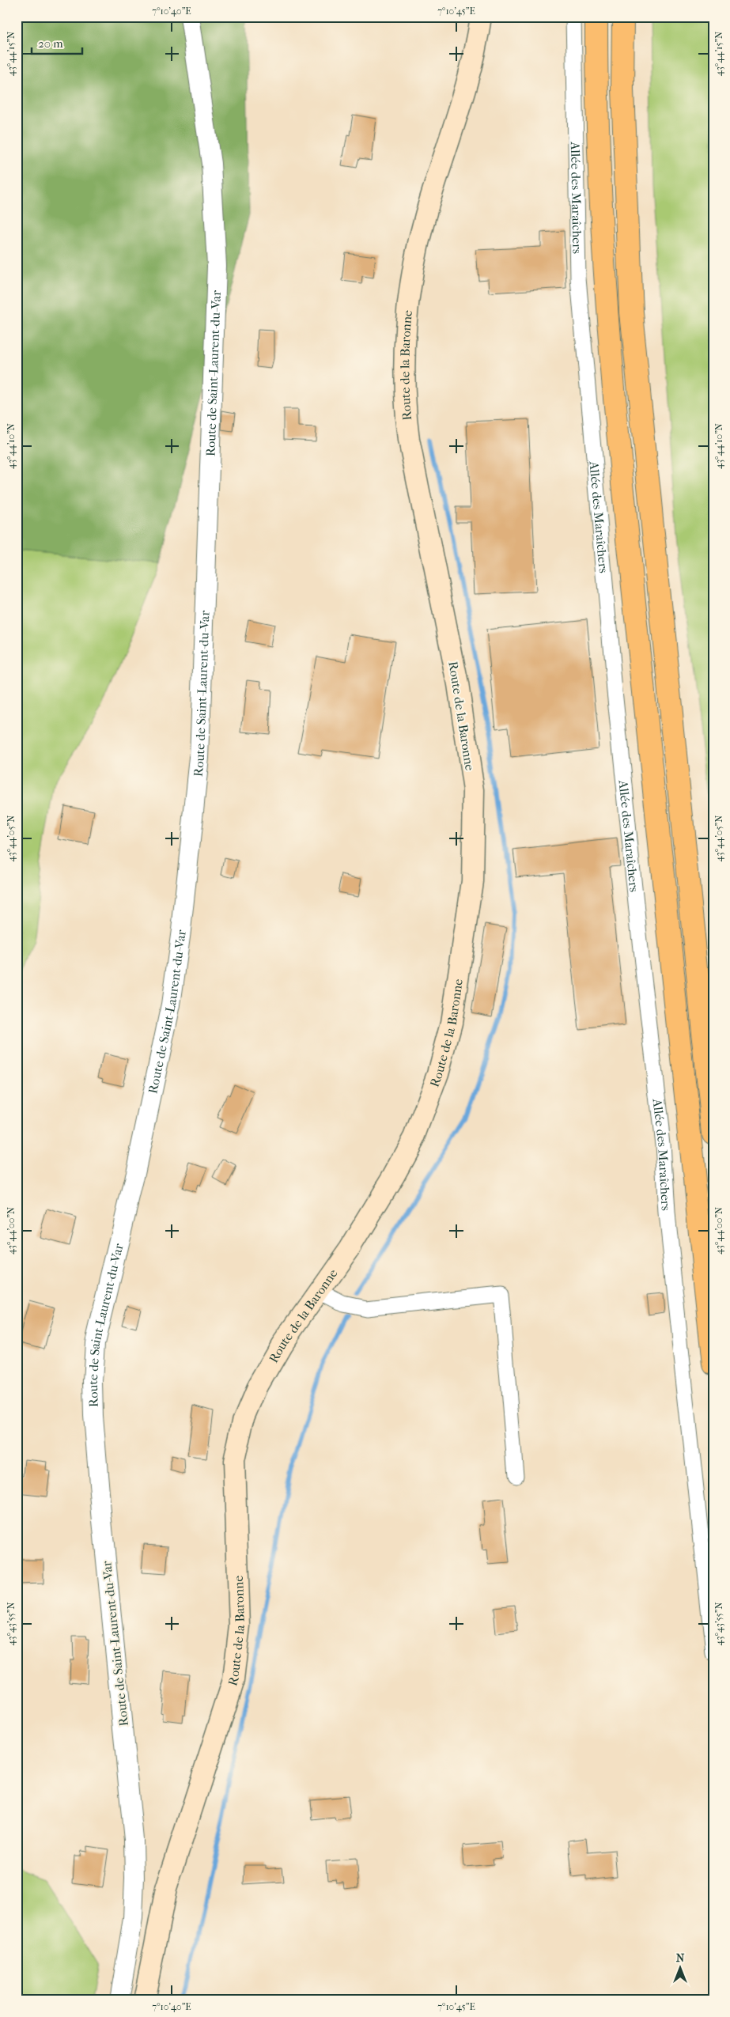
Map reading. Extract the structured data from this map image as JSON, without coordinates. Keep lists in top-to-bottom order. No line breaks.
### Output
{"streets":{"main road":["Route de la Baronne"],"street":["Allée des Maraîchers","Route de Saint-Laurent-du-Var"]},"scale_bar":"20 m","north":"top","coordinates":["7°10'40\"E","7°10'45\"E","43°44'15\"N","43°44'10\"N","43°44'05\"N","43°44'00\"N","43°43'55\"N"]}
